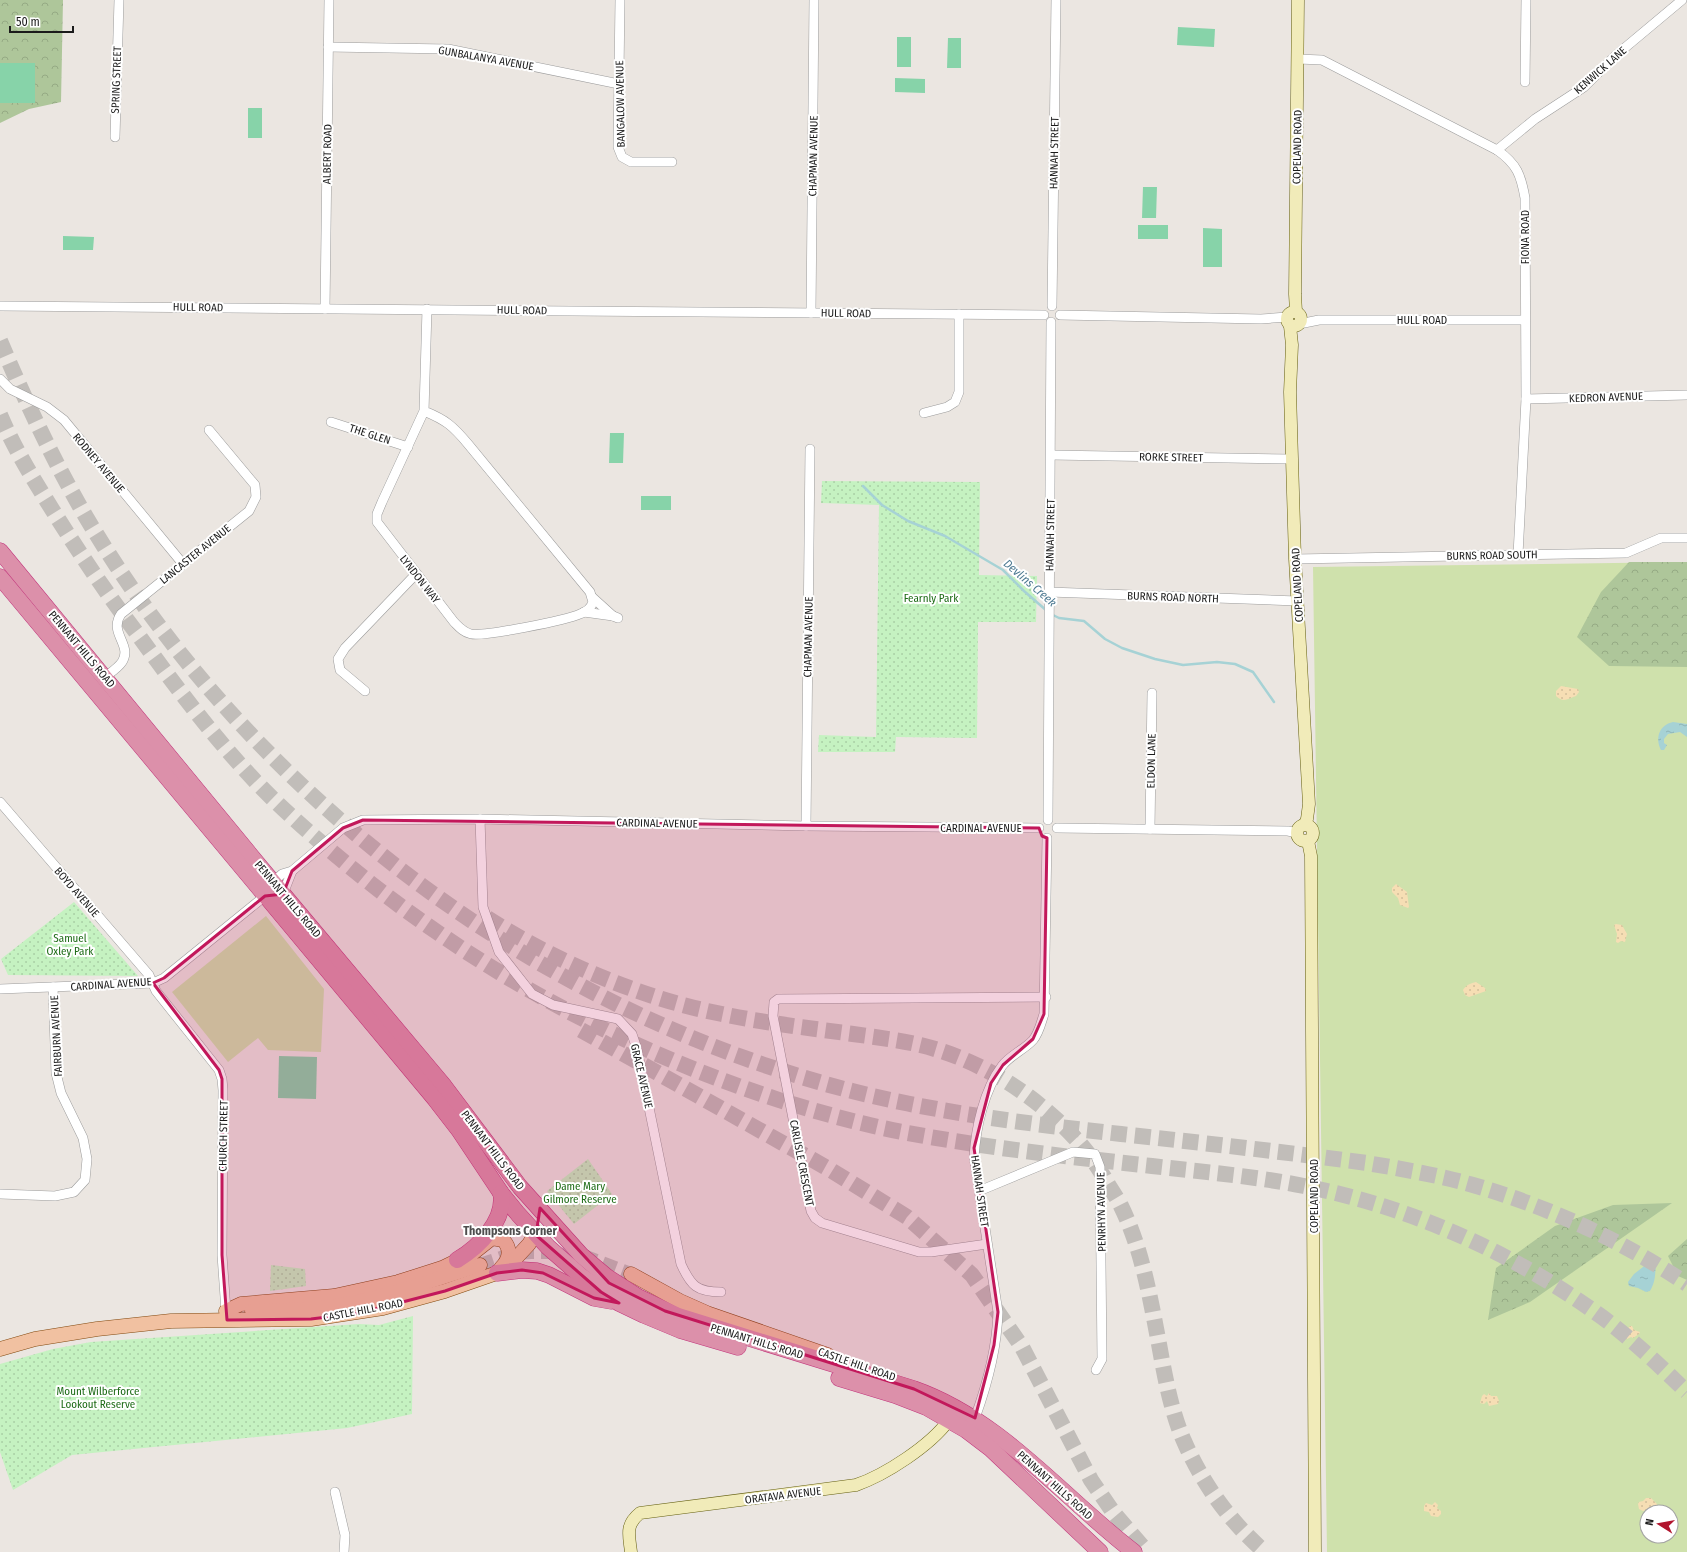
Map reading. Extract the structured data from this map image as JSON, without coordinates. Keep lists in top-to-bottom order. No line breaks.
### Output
{"streets":{"highway":["PENNANT HILLS ROAD"],"main road":["COPELAND ROAD","CASTLE HILL ROAD","ORATAVA AVENUE"],"street":["GUNBALANYA AVENUE","KENWICK LANE","SPRING STREET","BANGALOW AVENUE","HANNAH STREET","ALBERT ROAD","CHAPMAN AVENUE","FIONA ROAD","HULL ROAD","KEDRON AVENUE","THE GLEN","RORKE STREET","RODNEY AVENUE","LANCASTER AVENUE","BURNS ROAD SOUTH","LYNDON WAY","BURNS ROAD NORTH","ELDON LANE","CARDINAL AVENUE","BOYD AVENUE","FAIRBURN AVENUE","GRACE AVENUE","CHURCH STREET","CARLISLE CRESCENT","PENRHYN AVENUE"]},"crossings":[["GUNBALANYA AVENUE","BANGALOW AVENUE"],["GUNBALANYA AVENUE","ALBERT ROAD"],["KENWICK LANE","FIONA ROAD"],["COPELAND ROAD","FIONA ROAD"],["COPELAND ROAD","HULL ROAD"],["COPELAND ROAD","RORKE STREET"],["COPELAND ROAD","BURNS ROAD SOUTH"],["COPELAND ROAD","BURNS ROAD NORTH"],["HANNAH STREET","HULL ROAD"],["HANNAH STREET","RORKE STREET"],["HANNAH STREET","BURNS ROAD NORTH"],["HANNAH STREET","PENNANT HILLS ROAD"],["HANNAH STREET","CARDINAL AVENUE"],["HANNAH STREET","CARLISLE CRESCENT"],["HANNAH STREET","PENRHYN AVENUE"],["ALBERT ROAD","HULL ROAD"],["CHAPMAN AVENUE","HULL ROAD"],["CHAPMAN AVENUE","CARDINAL AVENUE"],["FIONA ROAD","HULL ROAD"],["FIONA ROAD","KEDRON AVENUE"],["FIONA ROAD","BURNS ROAD SOUTH"],["HULL ROAD","LYNDON WAY"],["THE GLEN","LYNDON WAY"],["RODNEY AVENUE","LANCASTER AVENUE"],["LANCASTER AVENUE","PENNANT HILLS ROAD"],["PENNANT HILLS ROAD","CARDINAL AVENUE"],["PENNANT HILLS ROAD","CASTLE HILL ROAD"],["PENNANT HILLS ROAD","ORATAVA AVENUE"],["CARDINAL AVENUE","BOYD AVENUE"],["CARDINAL AVENUE","FAIRBURN AVENUE"],["CARDINAL AVENUE","GRACE AVENUE"],["CARDINAL AVENUE","CHURCH STREET"],["BOYD AVENUE","CHURCH STREET"],["CHURCH STREET","CASTLE HILL ROAD"]],"districts":["Thompsons Corner"],"water":["Devlins Creek"],"parks":["Fearnly Park","Samuel Oxley Park","Dame Mary Gilmore Reserve","Mount Wilberforce Lookout Reserve"],"scale_bar":"50 m","north":"left"}
